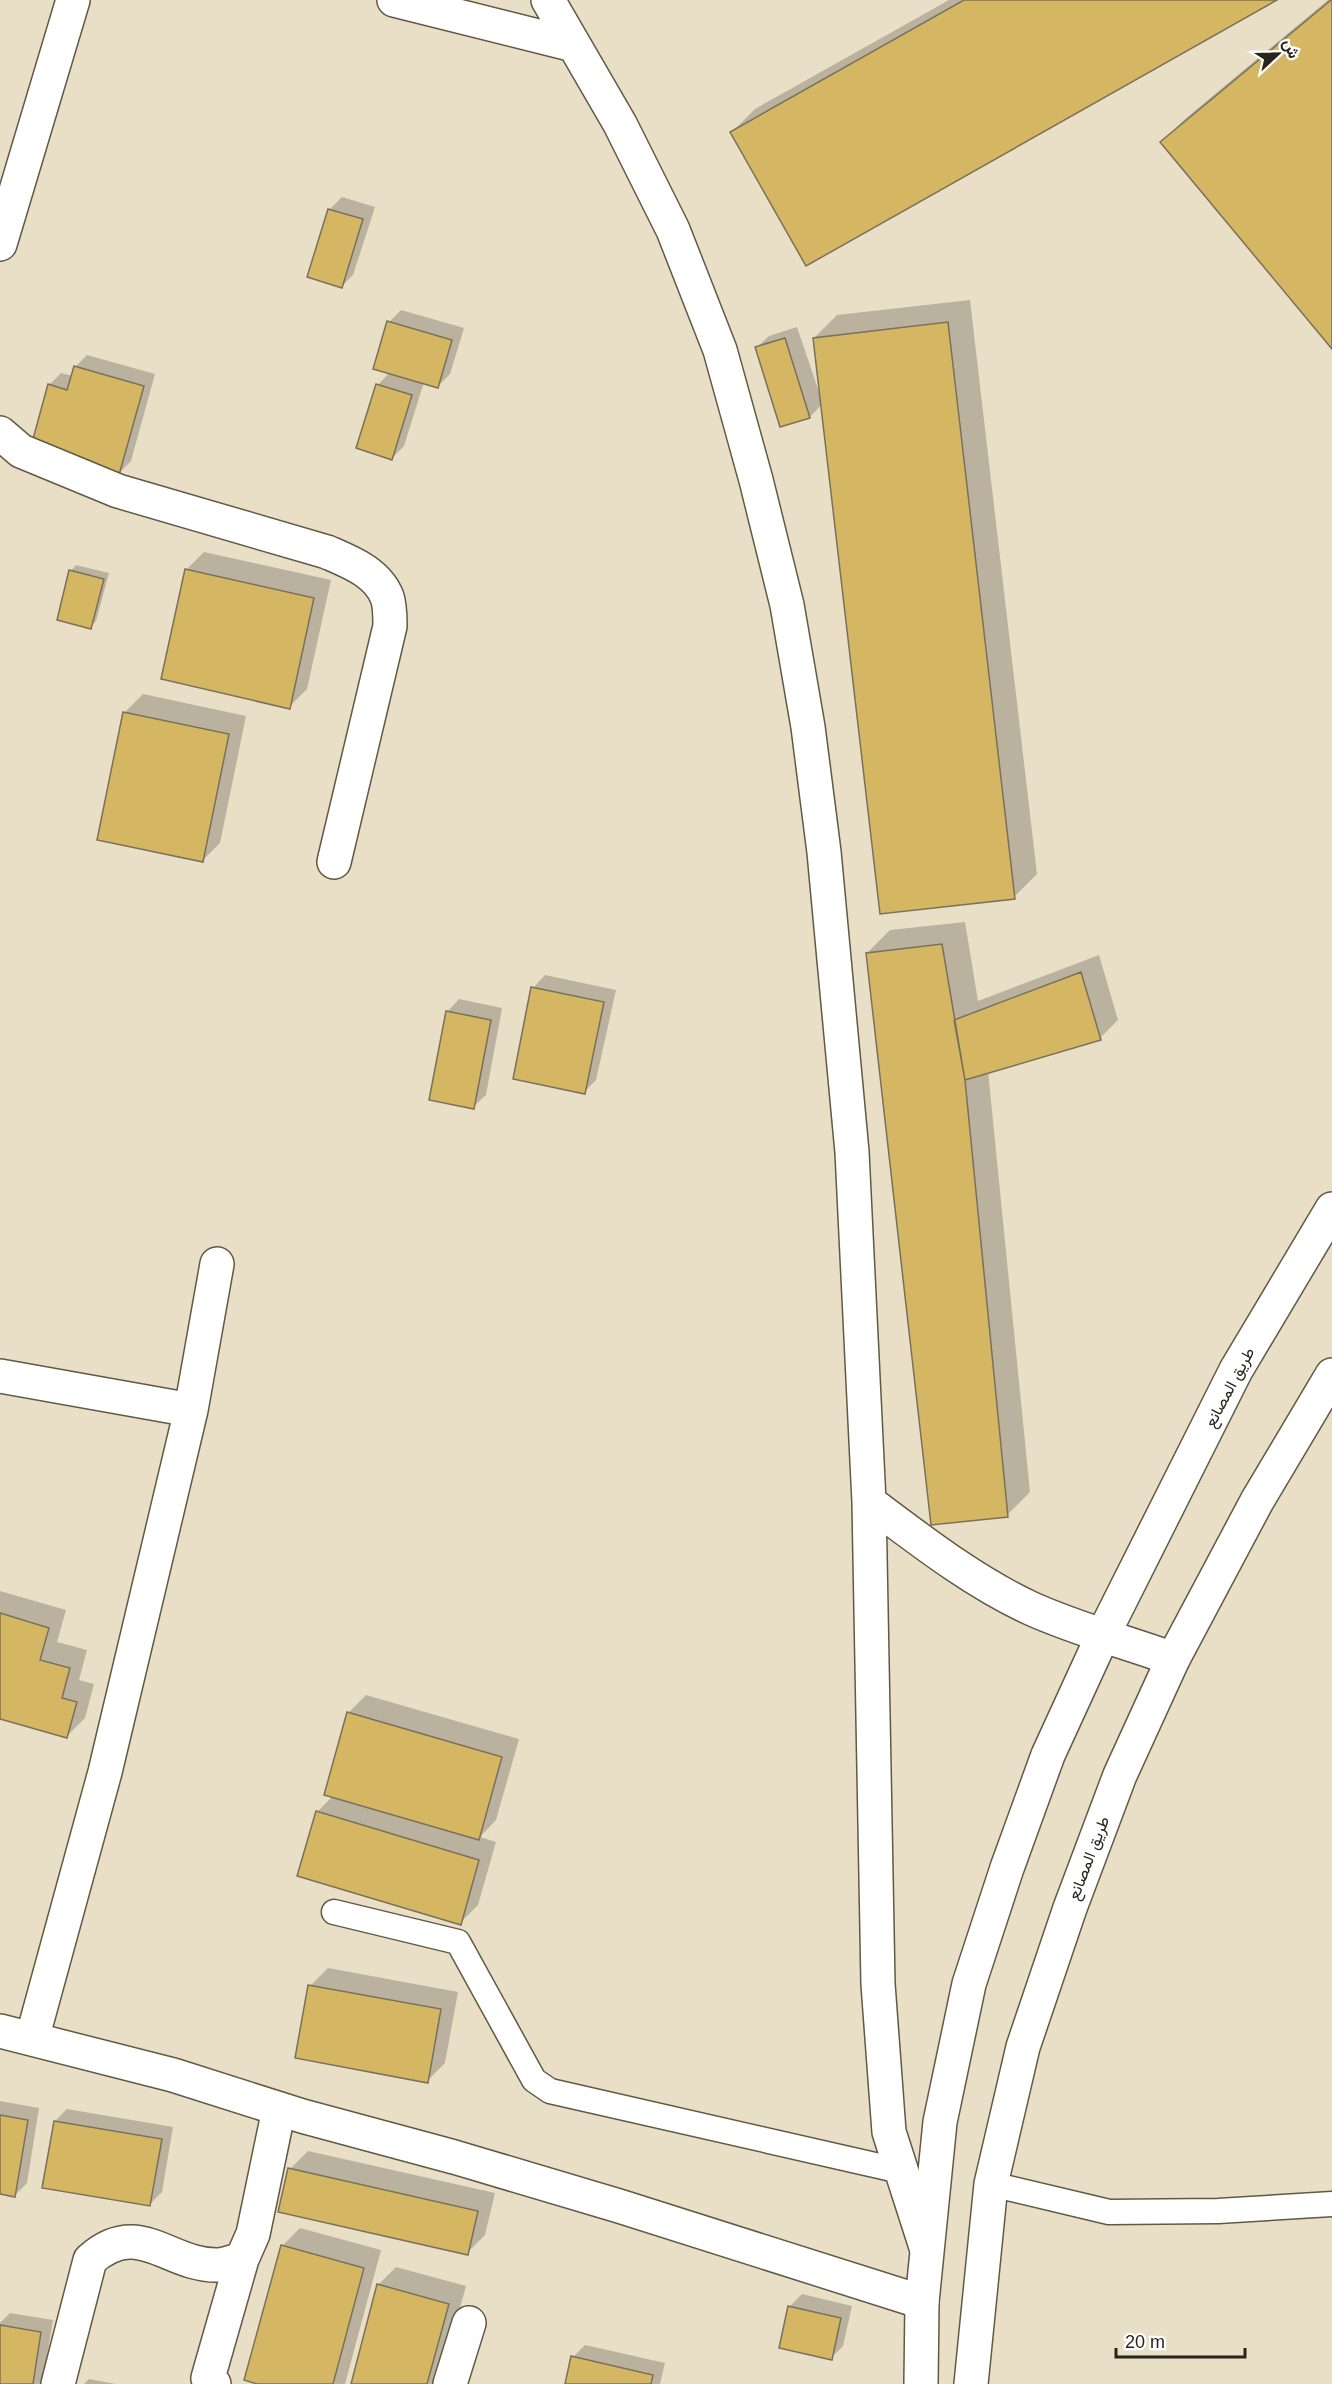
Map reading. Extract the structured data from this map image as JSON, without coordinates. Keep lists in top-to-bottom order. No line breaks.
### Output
{"streets":{"street":["طريق المصانع"]},"scale_bar":"20 m","north":"right"}
